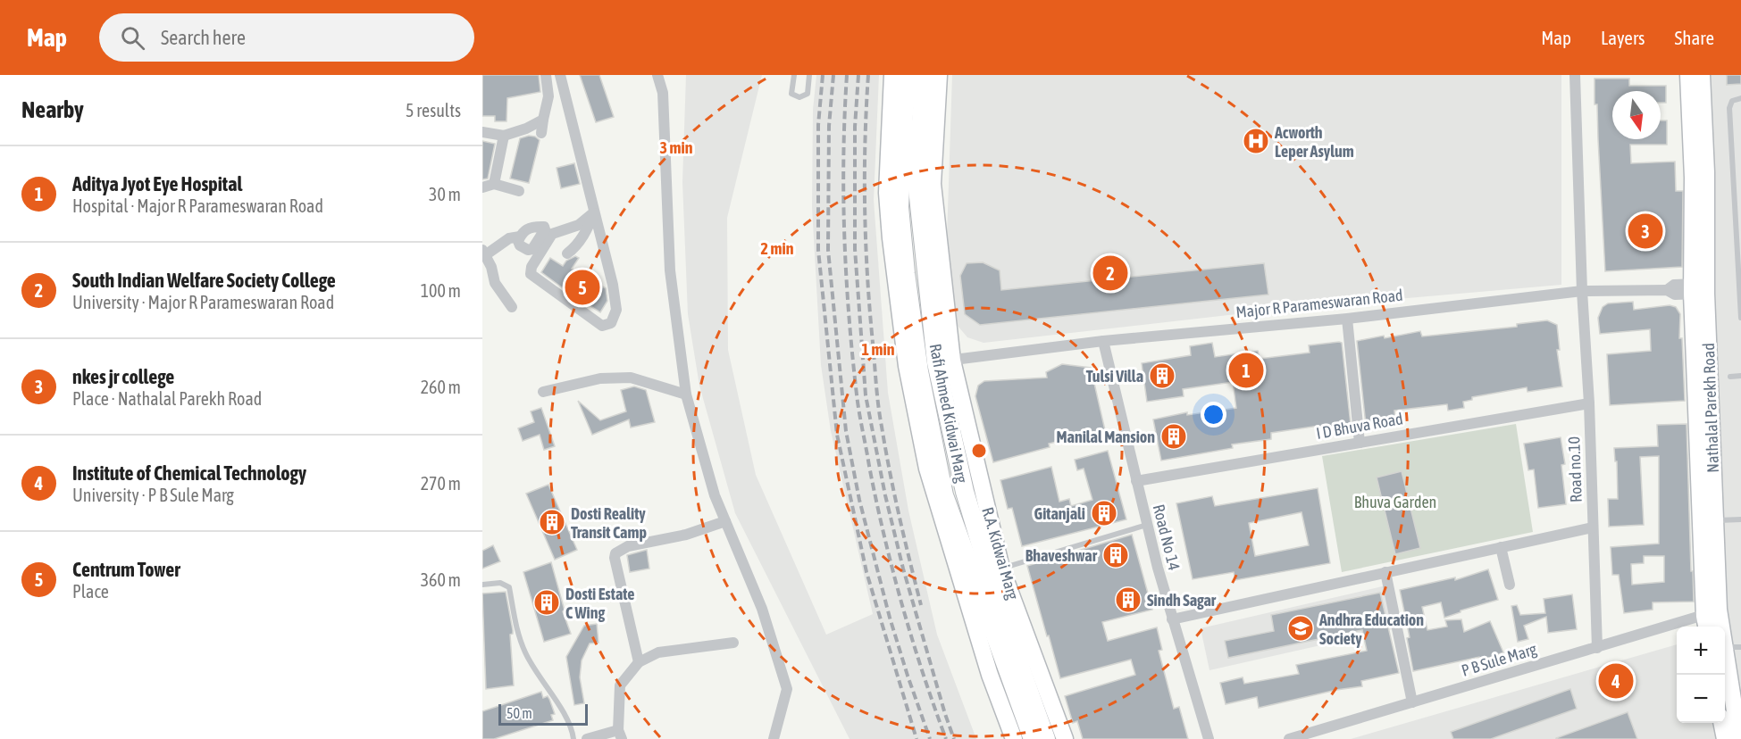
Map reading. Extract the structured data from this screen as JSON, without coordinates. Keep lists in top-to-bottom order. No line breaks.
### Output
{"streets":{"main road":["Rafi Ahmed Kidwai Marg"],"street":["Major R Parameswaran Road","Nathalal Parekh Road","I D Bhuva Road","Road no.10","Road No 14","R.A. Kidwai Marg","P B Sule Marg"]},"crossings":[["Major R Parameswaran Road","Nathalal Parekh Road"],["Major R Parameswaran Road","Rafi Ahmed Kidwai Marg"],["Major R Parameswaran Road","Road no.10"],["Major R Parameswaran Road","Road No 14"],["Major R Parameswaran Road","R.A. Kidwai Marg"],["Nathalal Parekh Road","P B Sule Marg"],["Rafi Ahmed Kidwai Marg","R.A. Kidwai Marg"],["I D Bhuva Road","Road no.10"],["I D Bhuva Road","Road No 14"],["Road no.10","P B Sule Marg"]],"parks":["Bhuva Garden"],"places":{"hospital":["Acworth Leper Asylum"],"building":["Tulsi Villa","Manilal Mansion","Gitanjali","Dosti Reality Transit Camp","Bhaveshwar","Sindh Sagar","Dosti Estate C Wing"],"school or university":["Andhra Education Society"]},"scale_bar":"50 m","north":"bottom","page":{"header":"Map","search":"Search here","nav":["Map","Layers","Share"],"heading":["Nearby","5 results"],"list":[{"mark":"1","name":"Aditya Jyot Eye Hospital","note":"Hospital · Major R Parameswaran Road","value":"30 m"},{"mark":"2","name":"South Indian Welfare Society College","note":"University · Major R Parameswaran Road","value":"100 m"},{"mark":"3","name":"nkes jr college","note":"Place · Nathalal Parekh Road","value":"260 m"},{"mark":"4","name":"Institute of Chemical Technology","note":"University · P B Sule Marg","value":"270 m"},{"mark":"5","name":"Centrum Tower","note":"Place","value":"360 m"}],"pins":["3","2","5","1","4"],"map_buttons":["+","−"],"scale":"50 m"},"rings":["3 min","2 min","1 min"]}
